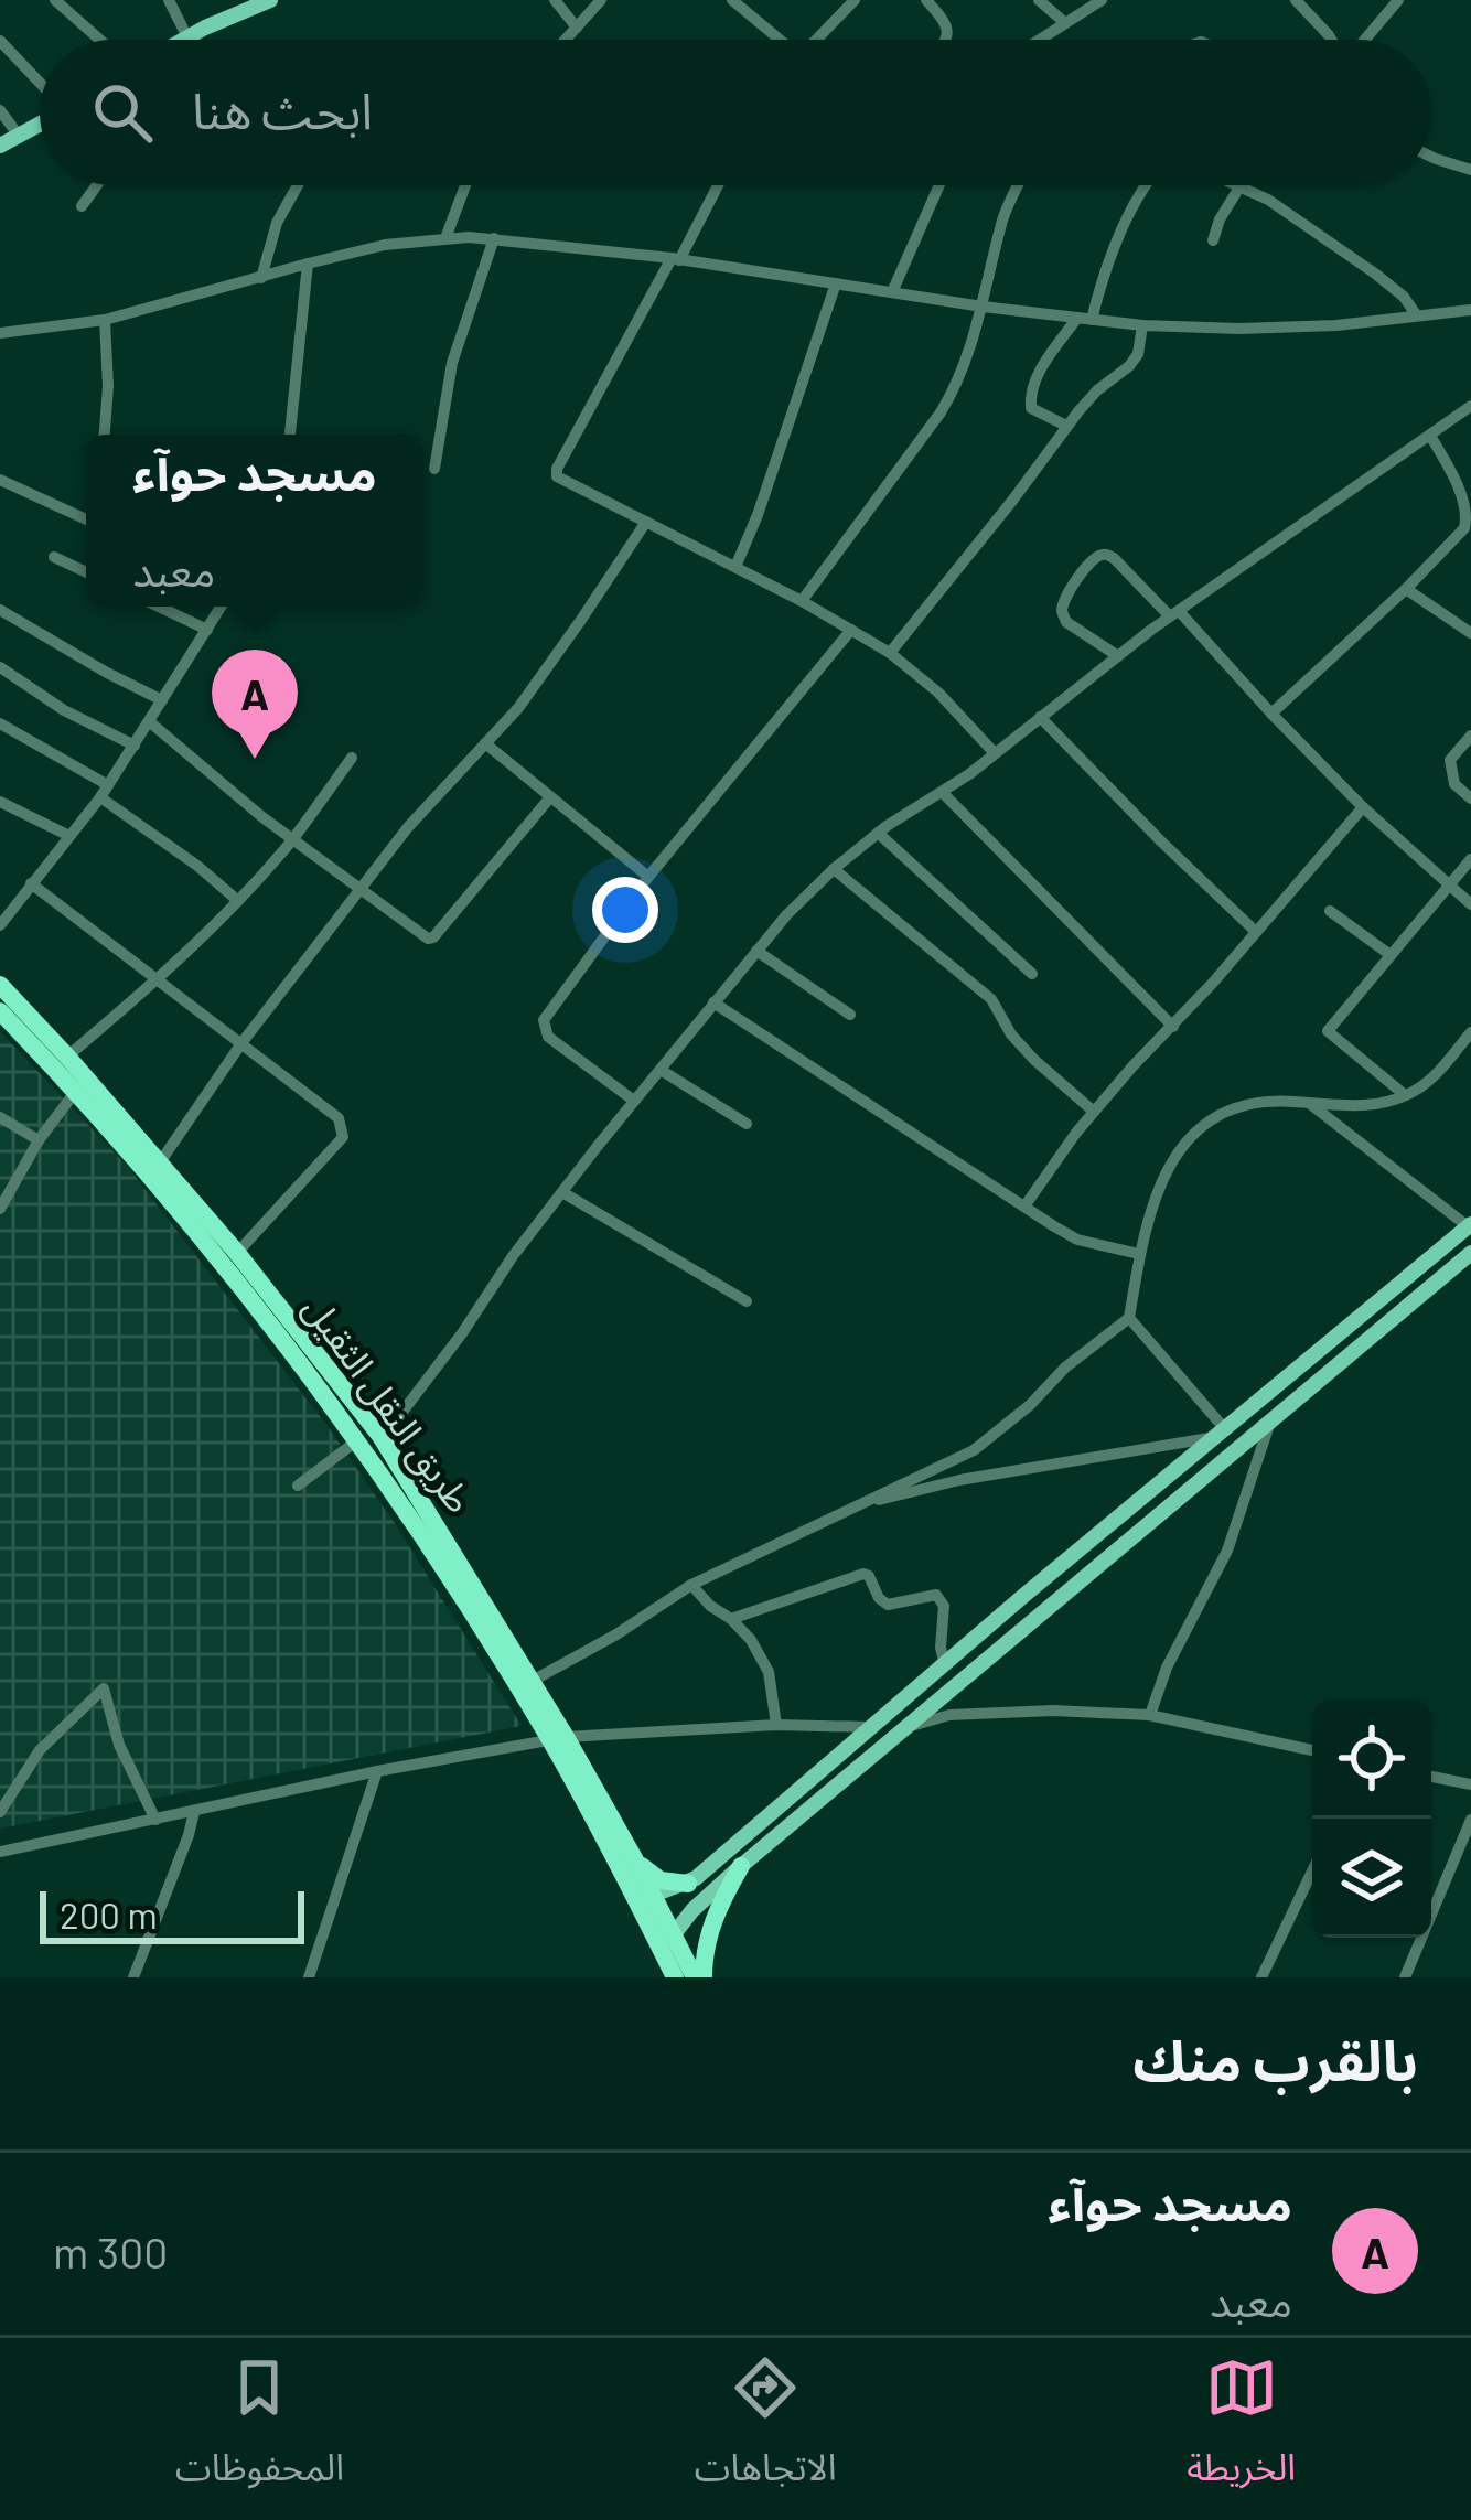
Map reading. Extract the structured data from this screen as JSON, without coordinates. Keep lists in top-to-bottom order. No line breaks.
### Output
{"streets":{"highway":["طريق النقل الثقيل"]},"scale_bar":"200 m","page":{"search":"ابحث هنا","popup":["مسجد حوآء","معبد"],"pins":"A","scale":"200 m","heading":"بالقرب منك","list":[{"mark":"A","name":"مسجد حوآء","note":"معبد","value":"300 m"}],"nav":["الخريطة","الاتجاهات","المحفوظات"]}}
